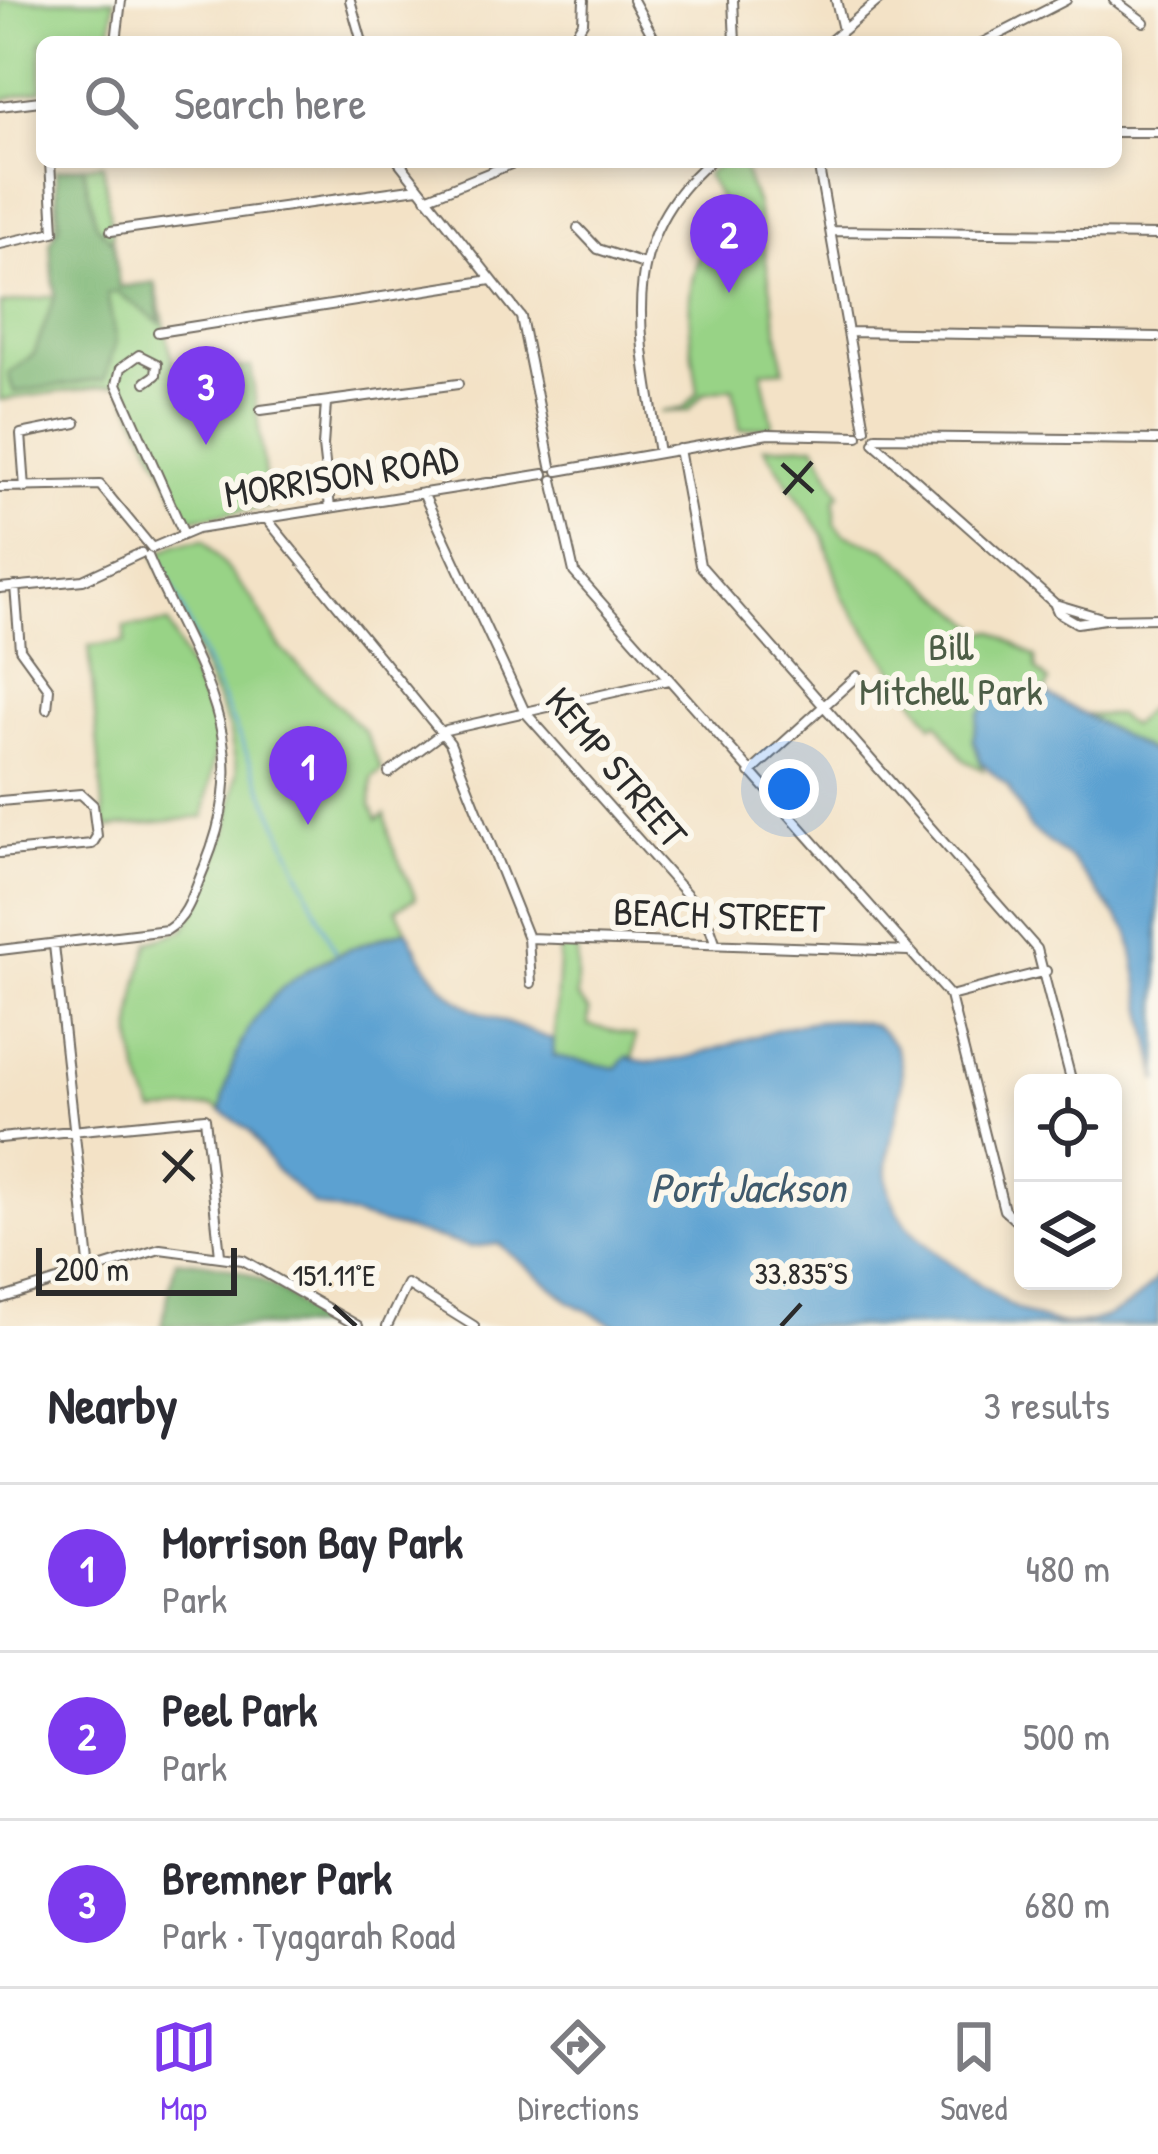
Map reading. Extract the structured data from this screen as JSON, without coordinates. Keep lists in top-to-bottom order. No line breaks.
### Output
{"streets":{"street":["MORRISON ROAD","KEMP STREET","BEACH STREET"]},"crossings":[["MORRISON ROAD","KEMP STREET"],["KEMP STREET","BEACH STREET"]],"water":["Port Jackson"],"parks":["Bill Mitchell Park"],"scale_bar":"200 m","page":{"search":"Search here","pins":["2","3","1"],"scale":"200 m","heading":["Nearby","3 results"],"list":[{"mark":"1","name":"Morrison Bay Park","note":"Park","value":"480 m"},{"mark":"2","name":"Peel Park","note":"Park","value":"500 m"},{"mark":"3","name":"Bremner Park","note":"Park · Tyagarah Road","value":"680 m"}],"nav":["Map","Directions","Saved"]},"coordinates":["33.835°S","151.11°E"]}
